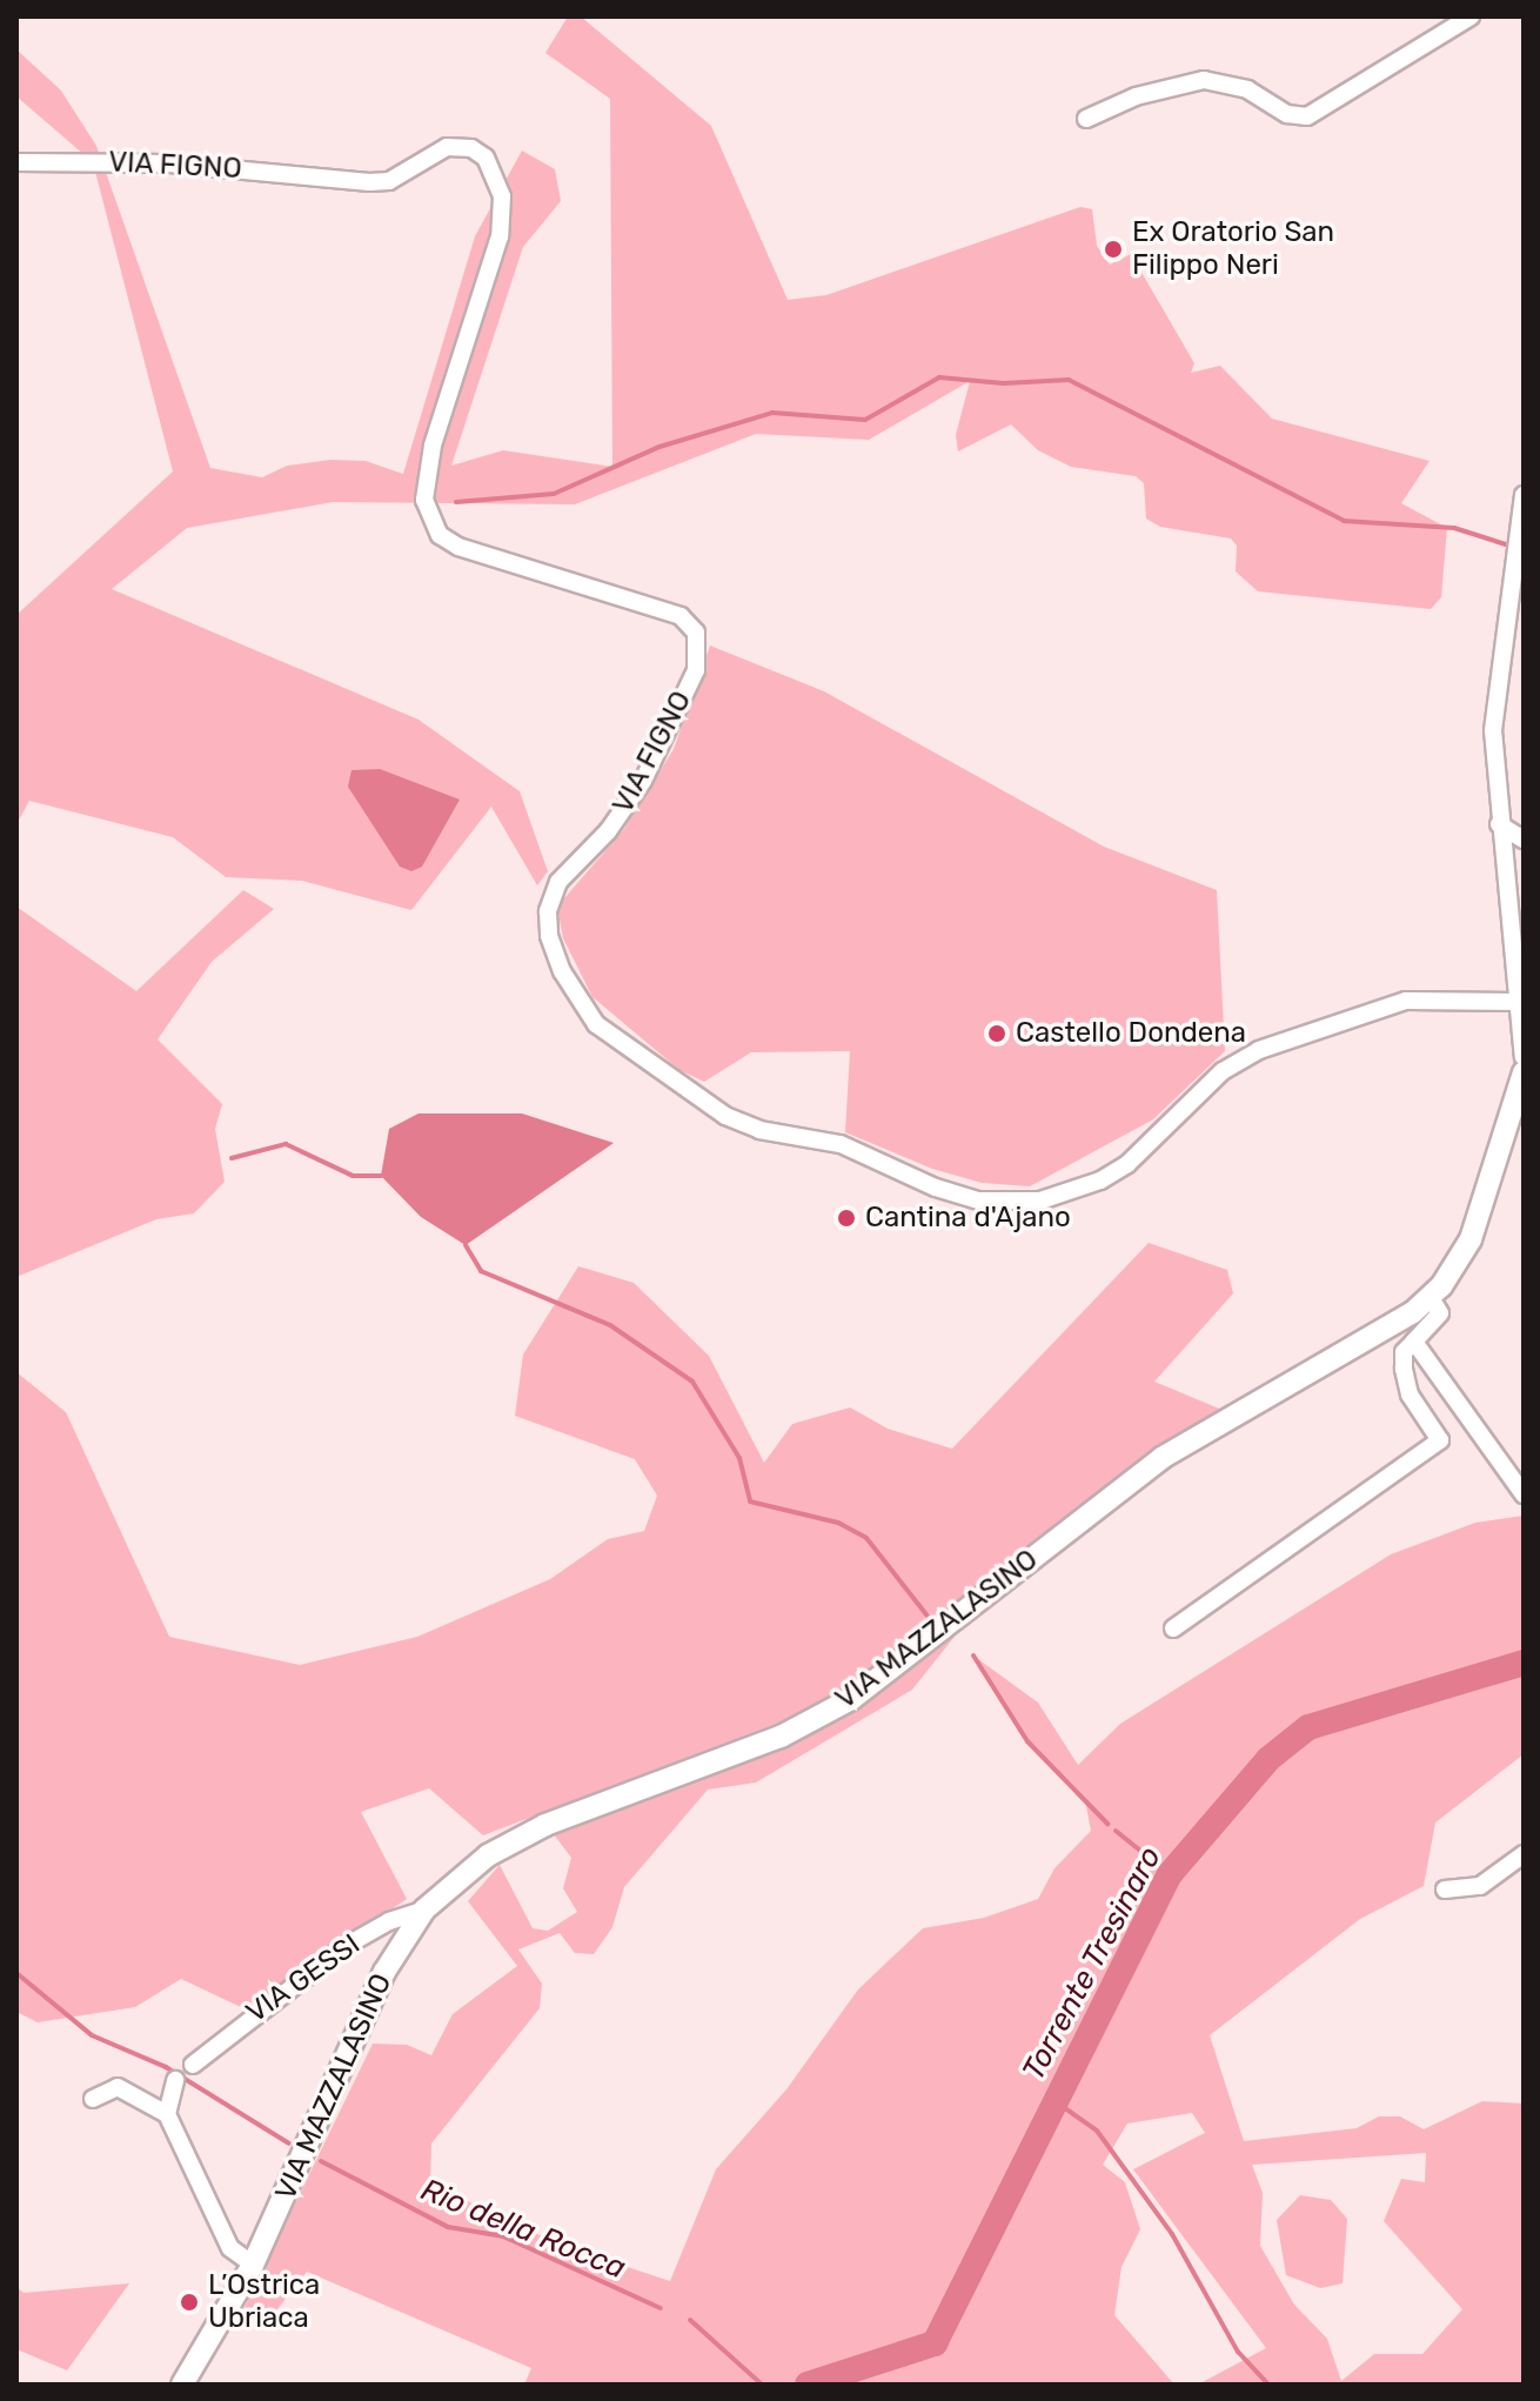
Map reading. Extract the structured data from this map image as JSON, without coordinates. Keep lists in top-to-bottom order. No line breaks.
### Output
{"streets":{"main road":["VIA MAZZALASINO"],"street":["VIA FIGNO","VIA GESSI"]},"crossings":[["VIA MAZZALASINO","VIA GESSI"]],"water":["Torrente Tresinaro","Rio della Rocca"],"places":["Ex Oratorio San Filippo Neri","Castello Dondena","Cantina d'Ajano","L’Ostrica Ubriaca"]}
